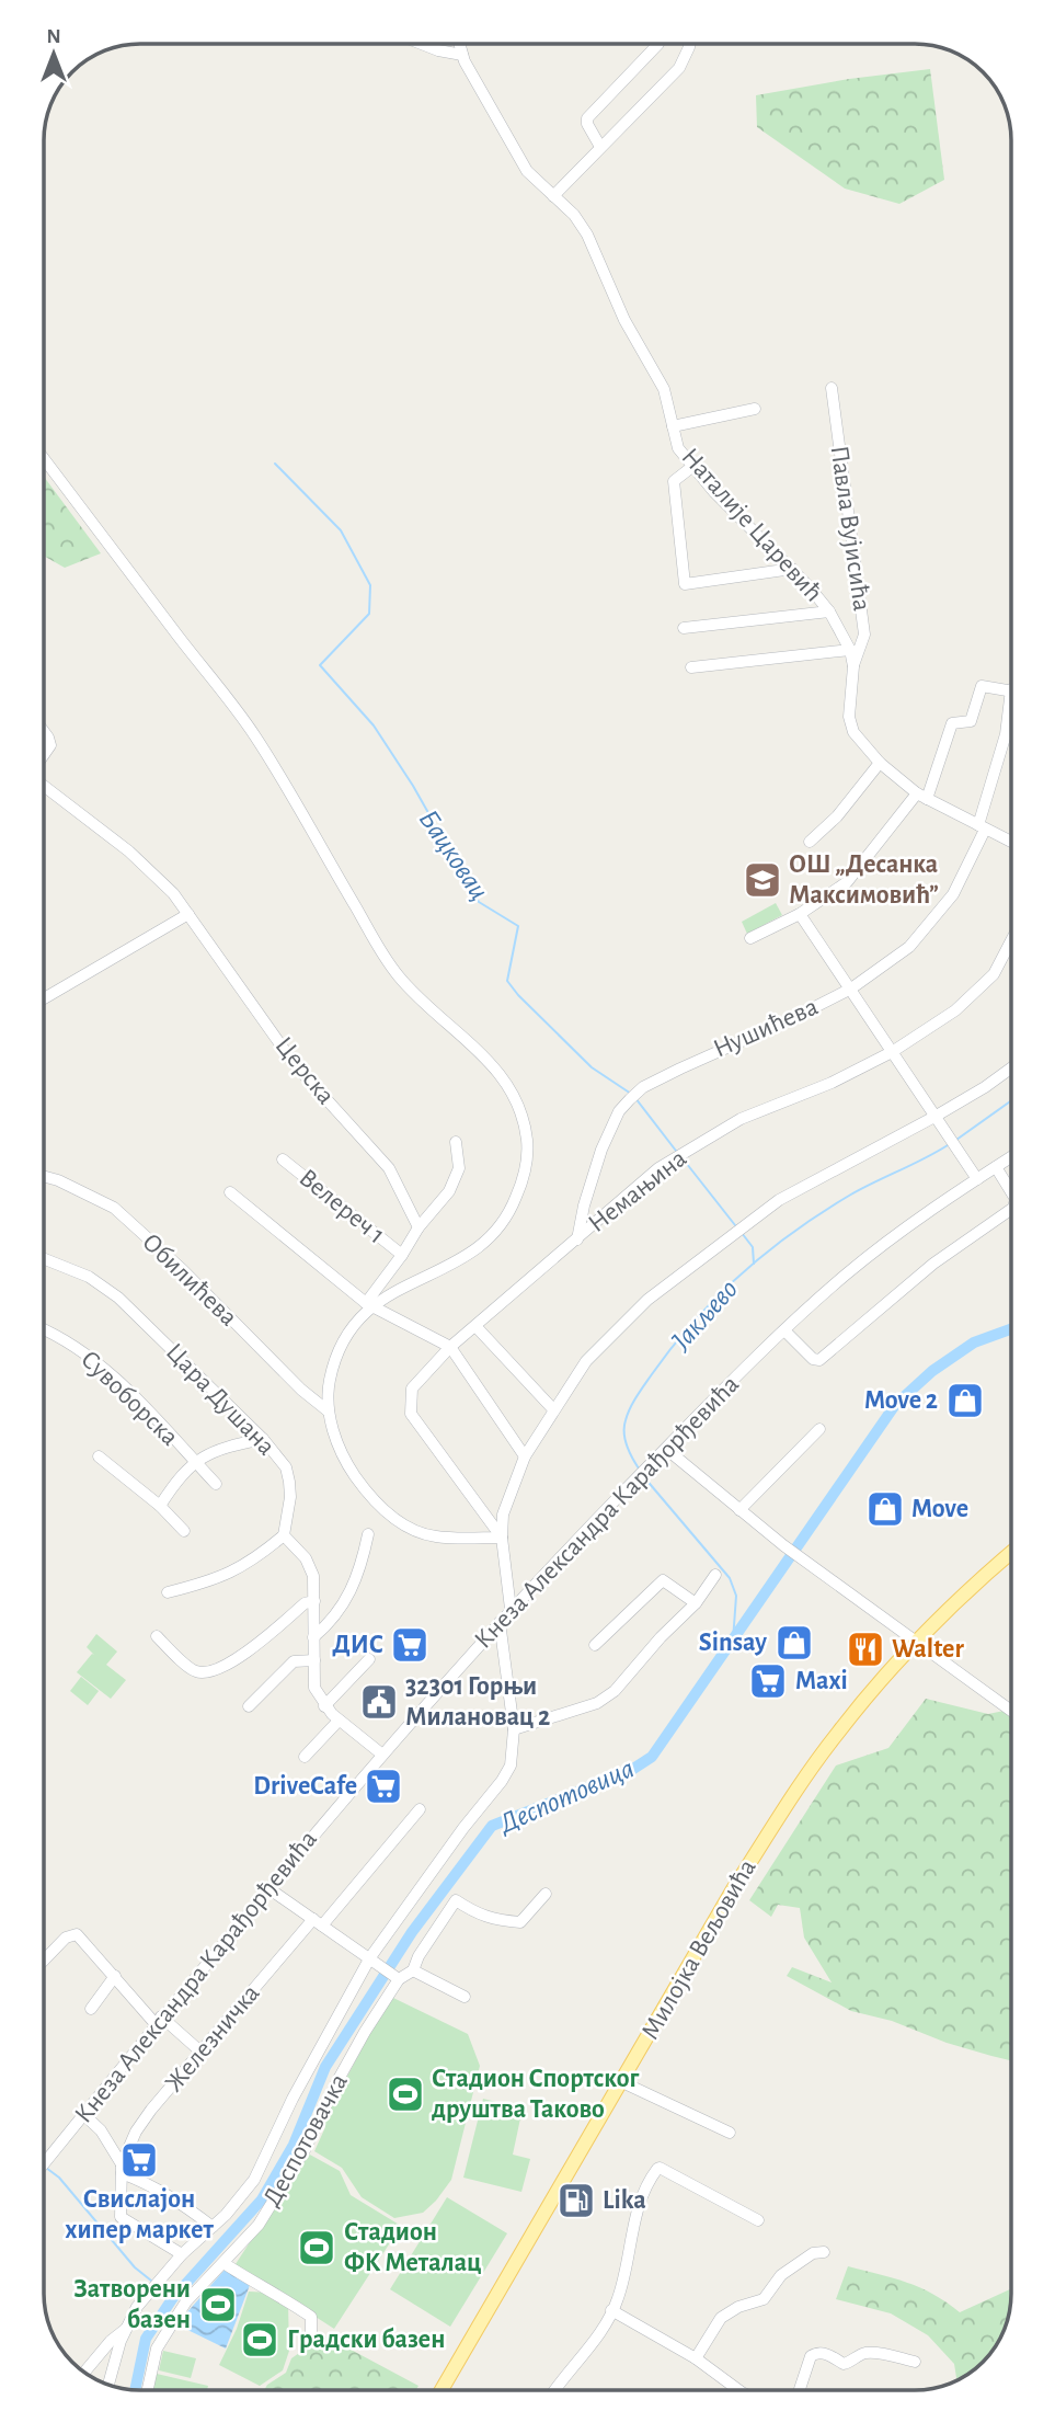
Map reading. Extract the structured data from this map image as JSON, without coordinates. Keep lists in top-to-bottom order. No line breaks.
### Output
{"streets":{"main road":["Милојка Вељовића"],"street":["Наталије Царевић","Павла Вујисића","Нушићева","Церска","Немањина","Велереч 1","Обилићева","Сувоборска","Цара Душана","Кнеза Александра Карађорђевића","Железничка","Деспотовачка"]},"crossings":[["Наталије Царевић","Павла Вујисића"],["Наталије Царевић","Нушићева"],["Нушићева","Немањина"]],"water":["Бацковац","Јакљево","Деспотовица"],"places":{"school or university":["ОШ „Десанка Максимовић”"],"shop":["Move 2","Move","Sinsay"],"supermarket":["ДИС","Maxi","DriveCafe","Свислајон хипер маркет"],"restaurant":["Walter"],"public building":["32301 Горњи Милановац 2"],"sports":["Стадион Спортског друштва Таково","Стадион ФК Металац","Затворени базен","Градски базен"],"fuel station":["Lika"]},"north":"top"}
